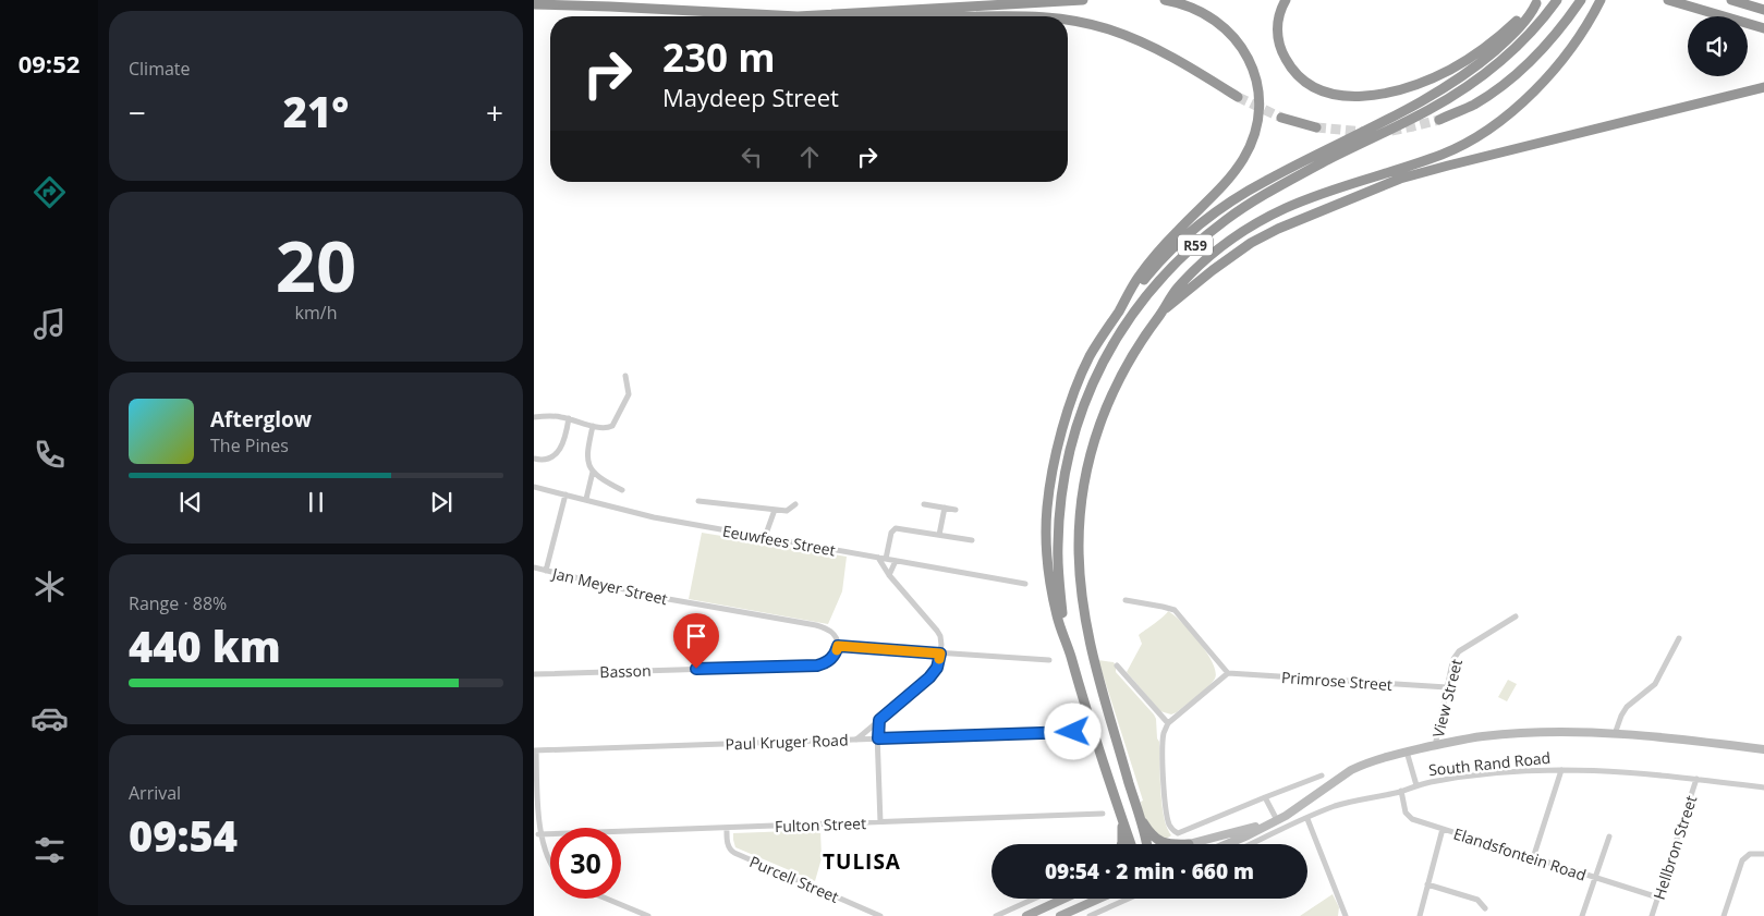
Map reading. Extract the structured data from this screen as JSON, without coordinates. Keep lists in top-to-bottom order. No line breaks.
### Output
{"streets":{"highway":["R59"],"main road":["South Rand Road"],"street":["Eeuwfees Street","Jan Meyer Street","Basson","Primrose Street","View Street","Paul Kruger Road","Fulton Street","Hellbron Street","Elandsfontein Road","Purcell Street"]},"crossings":[["Jan Meyer Street","Basson"],["Primrose Street","View Street"],["View Street","South Rand Road"],["South Rand Road","Hellbron Street"],["South Rand Road","Elandsfontein Road"],["Fulton Street","Purcell Street"],["Hellbron Street","Elandsfontein Road"]],"districts":["TULISA"],"page":{"tabs":"09:52","tile":["Climate",["20","km/h"],["Range · 88%","440 km"],["Arrival","09:54"]],"turn":["230 m","Maydeep Street"],"heat":["−","21°","+"],"song":["Afterglow","The Pines"],"limit":"30","trip":"09:54 · 2 min · 660 m"}}
